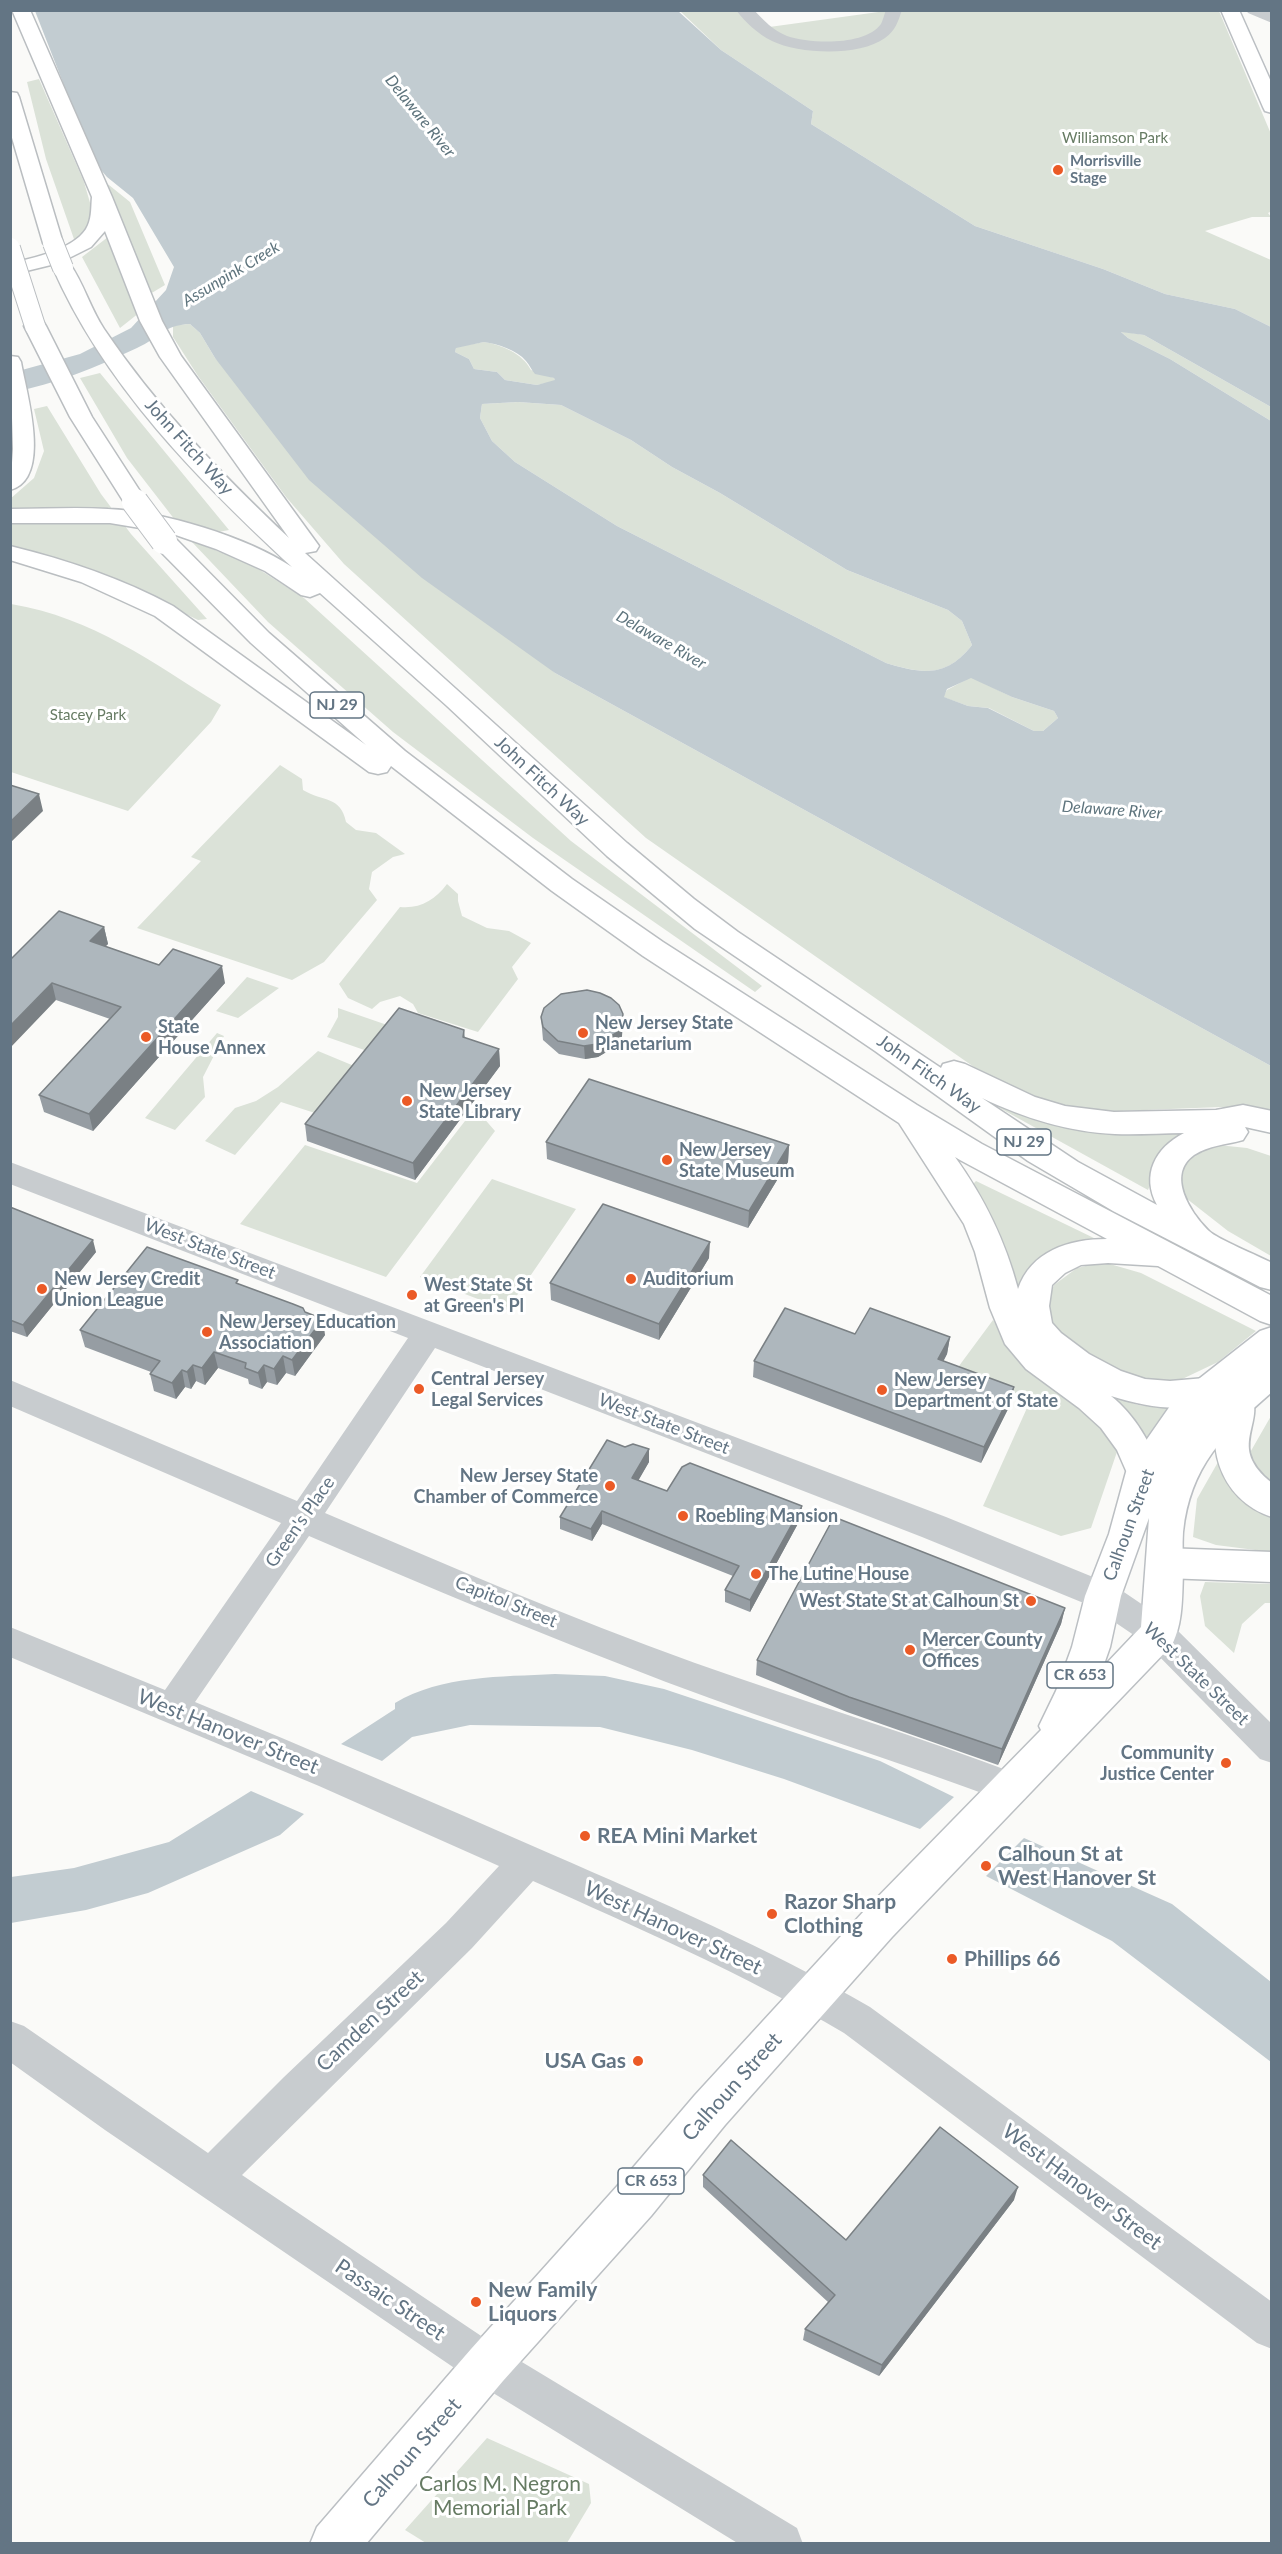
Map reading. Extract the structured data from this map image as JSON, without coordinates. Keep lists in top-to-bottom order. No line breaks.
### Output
{"streets":{"main road":["John Fitch Way","NJ 29","Calhoun Street","CR 653"],"street":["West State Street","Green's Place","Capitol Street","West Hanover Street","Camden Street","Passaic Street"]},"crossings":[["West State Street","Green's Place"],["West State Street","Calhoun Street"],["Green's Place","Capitol Street"],["Green's Place","West Hanover Street"],["Calhoun Street","Capitol Street"],["Calhoun Street","West Hanover Street"],["Calhoun Street","Passaic Street"],["West Hanover Street","Camden Street"],["Camden Street","Passaic Street"]],"water":["Delaware River","Assunpink Creek"],"parks":["Williamson Park","Stacey Park","Carlos M. Negron Memorial Park"],"places":["Morrisville Stage","New Jersey State Planetarium","State House Annex","New Jersey State Library","New Jersey State Museum","Auditorium","New Jersey Credit Union League","West State St at Green's Pl","New Jersey Education Association","Central Jersey Legal Services","New Jersey Department of State","New Jersey State Chamber of Commerce","Roebling Mansion","The Lutine House","West State St at Calhoun St","Mercer County Offices","Community Justice Center","REA Mini Market","Calhoun St at West Hanover St","Razor Sharp Clothing","Phillips 66","USA Gas","New Family Liquors"]}
